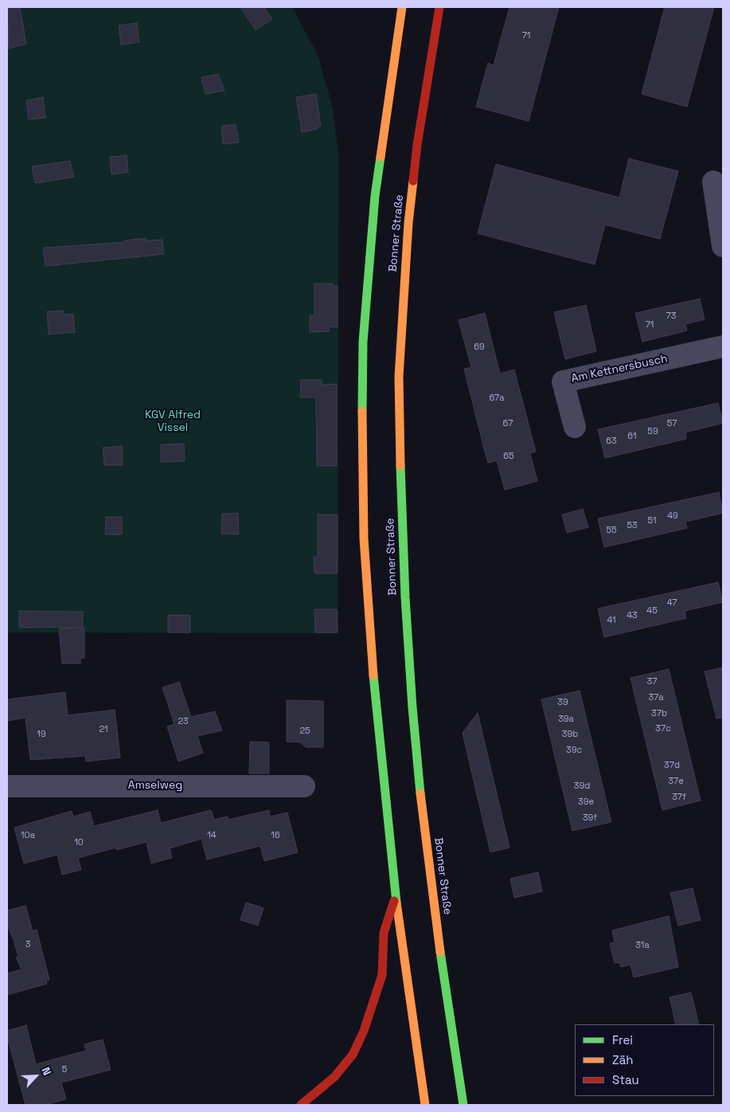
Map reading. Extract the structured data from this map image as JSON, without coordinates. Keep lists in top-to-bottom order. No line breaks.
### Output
{"streets":{"highway":["Bonner Straße"],"street":["Am Kettnersbusch","Amselweg"]},"parks":["KGV Alfred Vissel"],"house_numbers":["71","73","71","69","67a","67","57","59","61","63","65","49","51","53","55","47","45","43","41","37","37a","39","37b","39a","23","37c","21","25","19","39b","39c","37d","37e","39d","37f","39e","39f","10a","14","16","10","3","31a","5"],"legend":["Frei","Zäh","Stau"],"north":"top right"}
